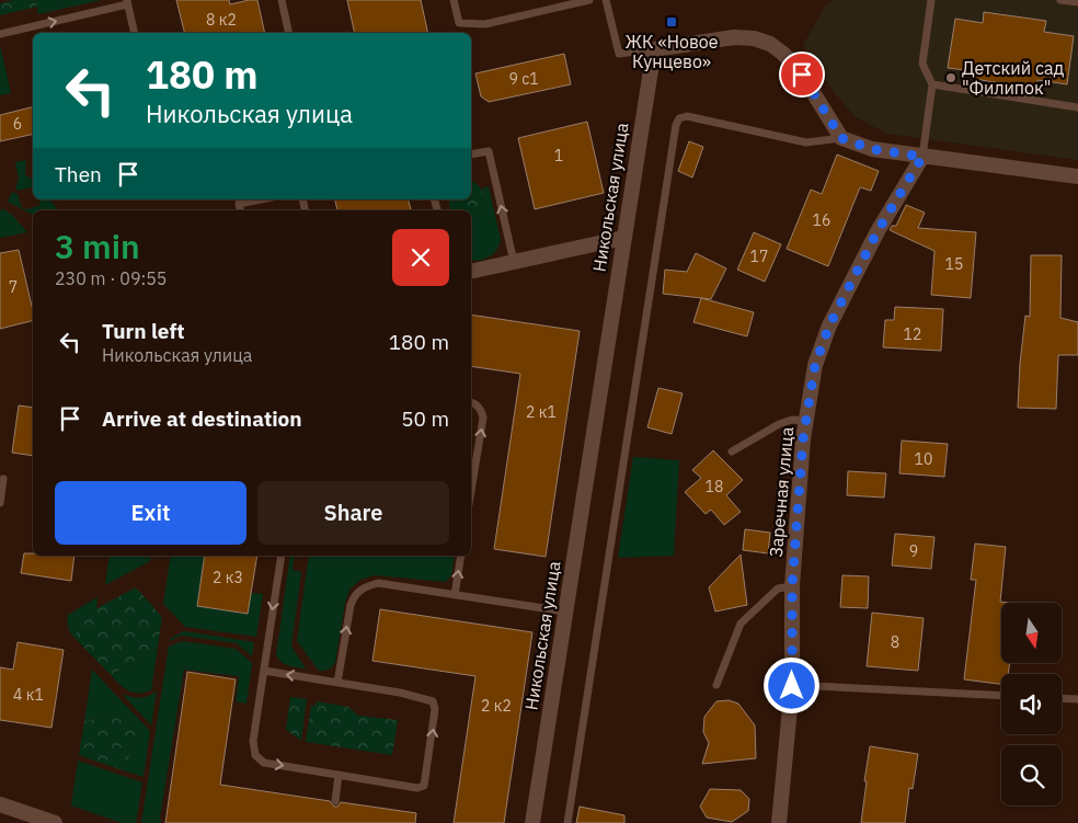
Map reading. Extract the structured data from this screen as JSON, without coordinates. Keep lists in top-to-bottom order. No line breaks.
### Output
{"streets":{"street":["Никольская улица","Заречная улица"]},"places":{"transit":["ЖК «Новое Кунцево»"],"other":["Детский сад \"Филипок\""]},"house_numbers":["8 к2","9 с1","6","1","16","17","15","7","12","2 к1","10","18","9","2 к3","8","4 к1","2 к2"],"north":"bottom","page":{"turn":["180 m","Никольская улица"],"then":"Then","heading":["3 min","230 m · 09:55"],"list":[{"name":"Turn left","note":"Никольская улица","value":"180 m"},{"name":"Arrive at destination","value":"50 m"}],"buttons":["Exit","Share"]}}
